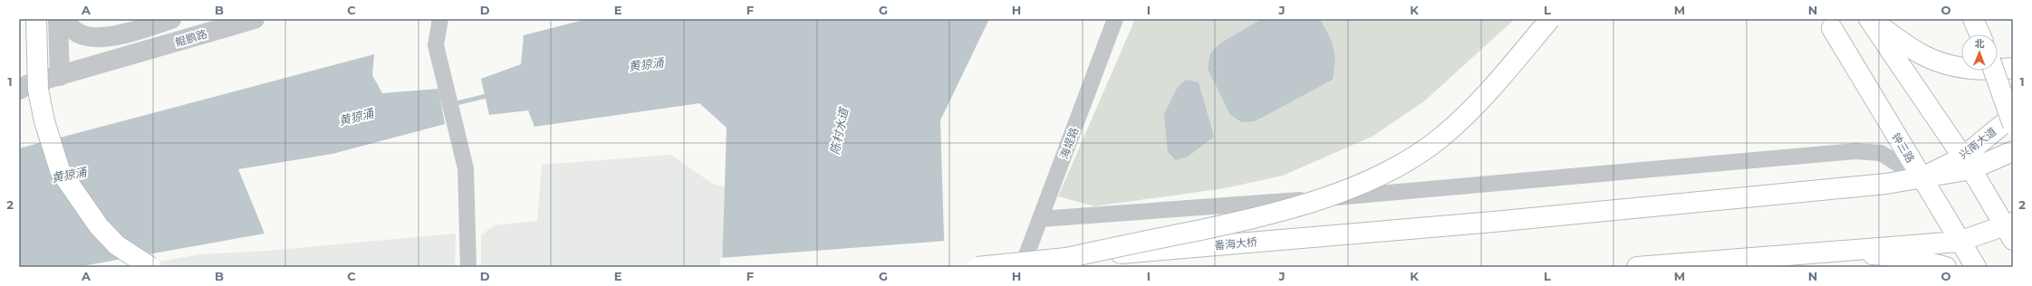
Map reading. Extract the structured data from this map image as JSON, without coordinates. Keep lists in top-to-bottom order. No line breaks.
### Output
{"streets":{"main road":["兴南大道","钟三路","番海大桥"],"street":["鲲鹏路","海堤路"]},"crossings":[["兴南大道","番海大桥"],["钟三路","番海大桥"]],"water":["黄猄涌","陈村水道"],"north":"top","grid":{"columns":["A","B","C","D","E","F","G","H","I","J","K","L","M","N","O"],"rows":["1","2"]}}
